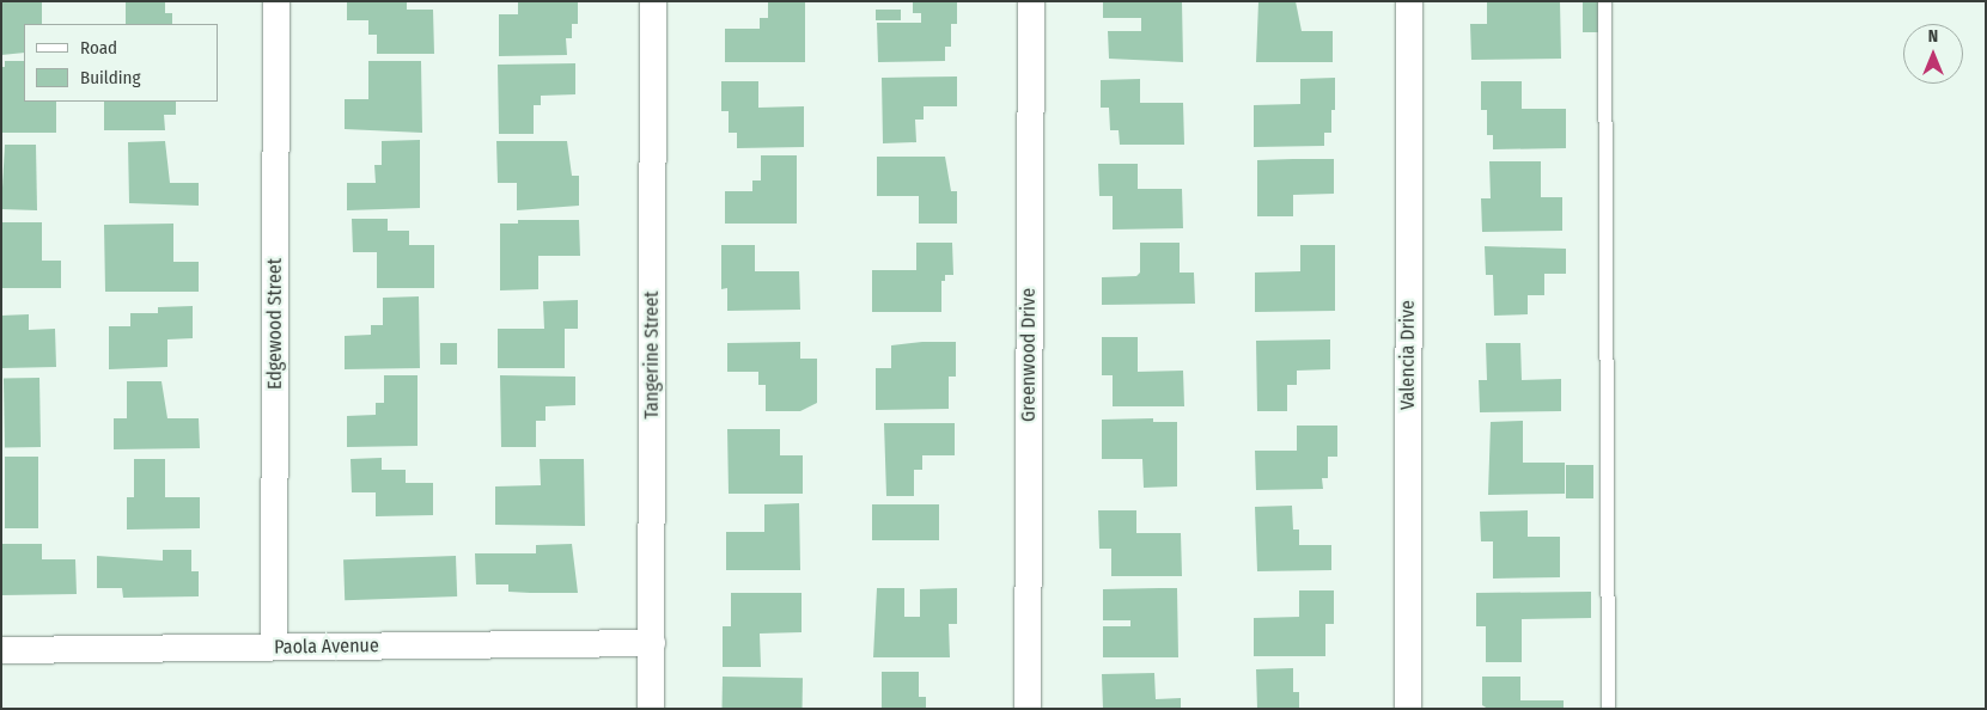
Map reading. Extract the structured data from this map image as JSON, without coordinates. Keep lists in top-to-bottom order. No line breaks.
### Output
{"streets":{"street":["Edgewood Street","Tangerine Street","Greenwood Drive","Valencia Drive","Paola Avenue"]},"crossings":[["Edgewood Street","Paola Avenue"],["Tangerine Street","Paola Avenue"]],"legend":["Road","Building"],"north":"top"}
